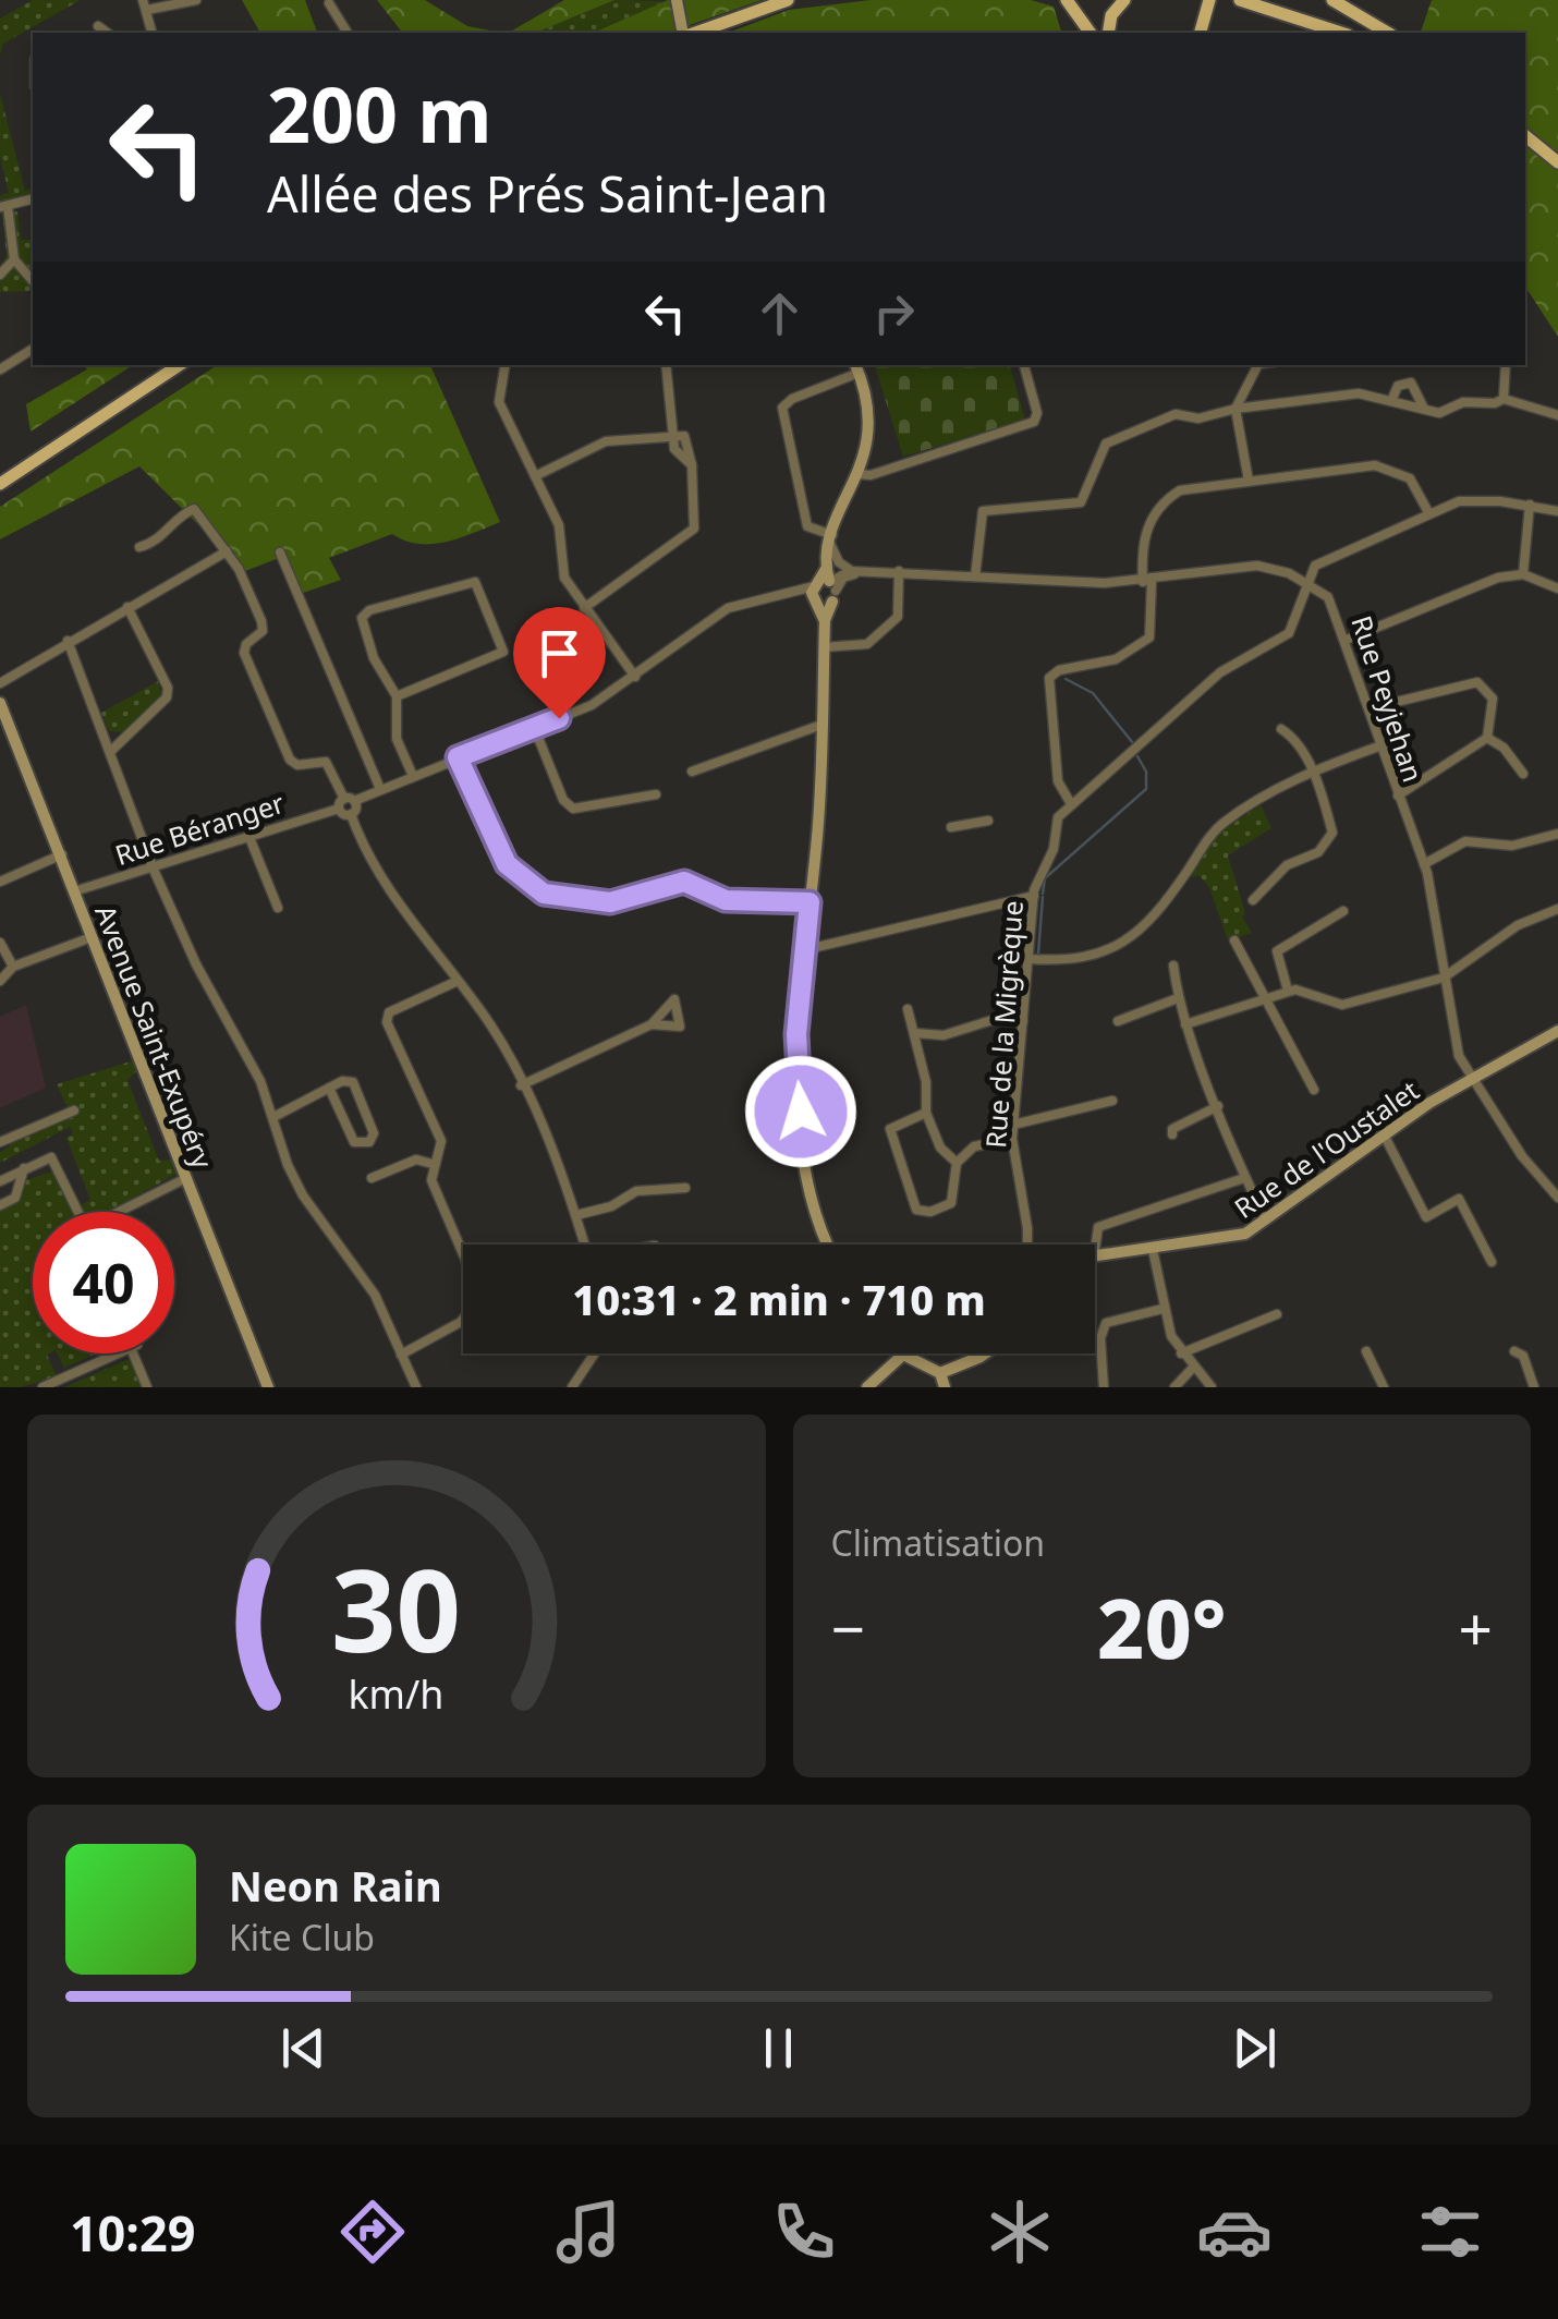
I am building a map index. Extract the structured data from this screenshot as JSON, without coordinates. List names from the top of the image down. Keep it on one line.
{"streets":{"street":["Rue Peyjehan","Rue Béranger","Rue de la Migrèque","Avenue Saint-Exupéry","Rue de l'Oustalet"]},"crossings":[["Rue Peyjehan","Rue de l'Oustalet"],["Rue Béranger","Avenue Saint-Exupéry"]],"page":{"turn":["200 m","Allée des Prés Saint-Jean"],"limit":"40","trip":"10:31 · 2 min · 710 m","tile":"Climatisation","heat":["−","20°","+"],"song":["Neon Rain","Kite Club"],"tabs":"10:29","gauge":["30","km/h"]}}
